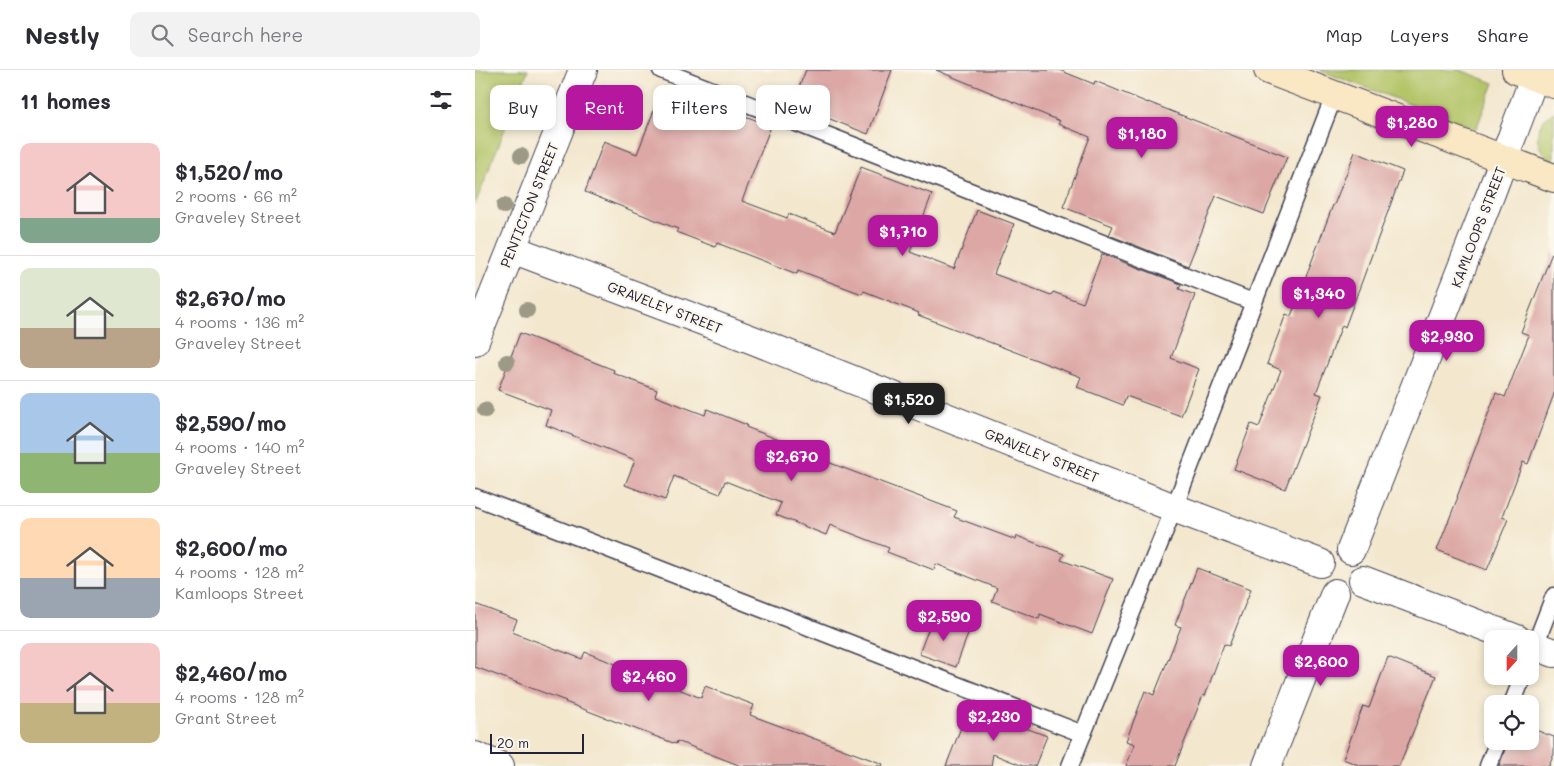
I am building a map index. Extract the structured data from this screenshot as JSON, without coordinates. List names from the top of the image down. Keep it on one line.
{"streets":{"street":["PENTICTON STREET","KAMLOOPS STREET","GRAVELEY STREET"]},"crossings":[["PENTICTON STREET","GRAVELEY STREET"],["KAMLOOPS STREET","GRAVELEY STREET"]],"scale_bar":"20 m","north":"bottom","page":{"header":"Nestly","search":"Search here","nav":["Map","Layers","Share"],"heading":"11 homes","chip":["Buy","Rent","Filters","New"],"price":["$1,280","$1,180","$1,710","$1,340","$2,930","$1,520","$2,670","$2,590","$2,600","$2,460","$2,230"],"list":[{"name":"$1,520/mo","note":"2 rooms · 66 m² · Graveley Street"},{"name":"$2,670/mo","note":"4 rooms · 136 m² · Graveley Street"},{"name":"$2,590/mo","note":"4 rooms · 140 m² · Graveley Street"},{"name":"$2,600/mo","note":"4 rooms · 128 m² · Kamloops Street"},{"name":"$2,460/mo","note":"4 rooms · 128 m² · Grant Street"}],"scale":"20 m"}}
